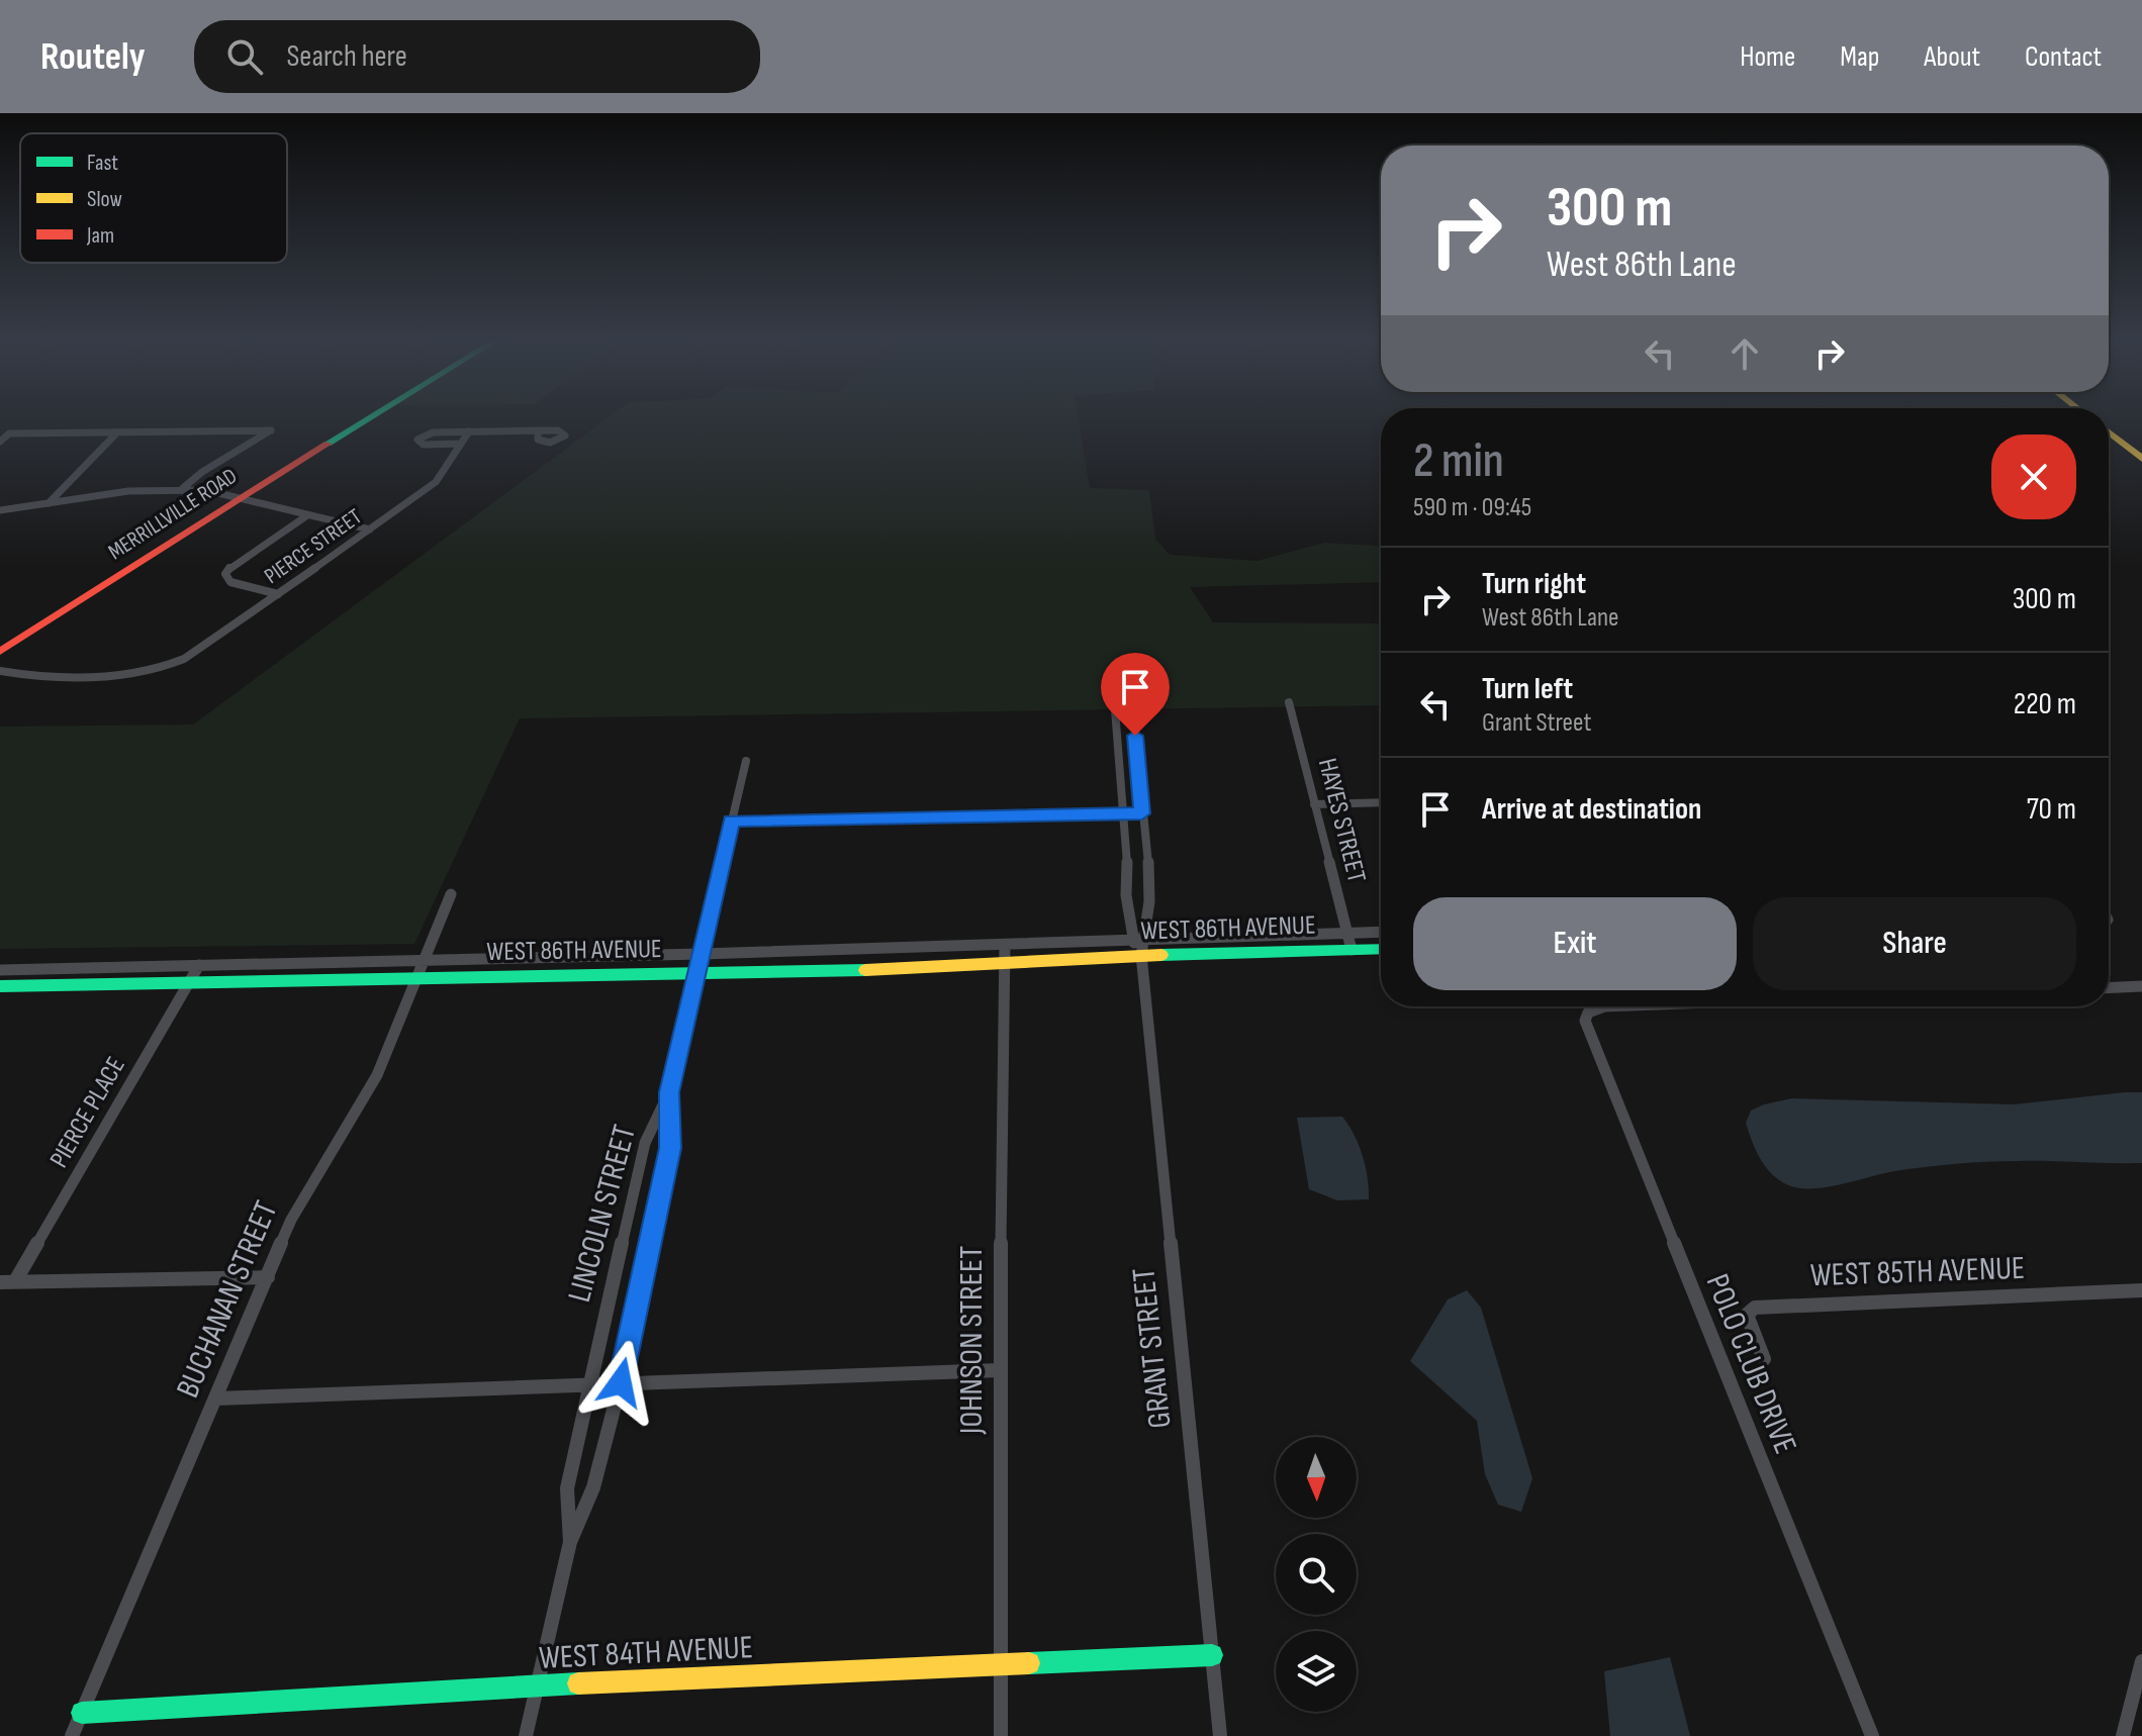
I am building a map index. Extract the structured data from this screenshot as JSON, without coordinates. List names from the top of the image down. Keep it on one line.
{"streets":{"street":["MERRILLVILLE ROAD","PIERCE STREET","HAYES STREET","WEST 86TH AVENUE","PIERCE PLACE","LINCOLN STREET","WEST 85TH AVENUE","BUCHANAN STREET","JOHNSON STREET","GRANT STREET","POLO CLUB DRIVE","WEST 84TH AVENUE"]},"crossings":[["HAYES STREET","WEST 86TH AVENUE"],["WEST 86TH AVENUE","PIERCE PLACE"],["WEST 86TH AVENUE","LINCOLN STREET"],["WEST 86TH AVENUE","BUCHANAN STREET"],["WEST 86TH AVENUE","JOHNSON STREET"],["WEST 86TH AVENUE","GRANT STREET"],["LINCOLN STREET","WEST 84TH AVENUE"],["BUCHANAN STREET","WEST 84TH AVENUE"],["JOHNSON STREET","WEST 84TH AVENUE"],["GRANT STREET","WEST 84TH AVENUE"]],"legend":["Fast","Slow","Jam"],"north":"bottom","page":{"header":"Routely","search":"Search here","nav":["Home","Map","About","Contact"],"turn":["300 m","West 86th Lane"],"heading":["2 min","590 m · 09:45"],"list":[{"name":"Turn right","note":"West 86th Lane","value":"300 m"},{"name":"Turn left","note":"Grant Street","value":"220 m"},{"name":"Arrive at destination","value":"70 m"}],"buttons":["Exit","Share"]}}
